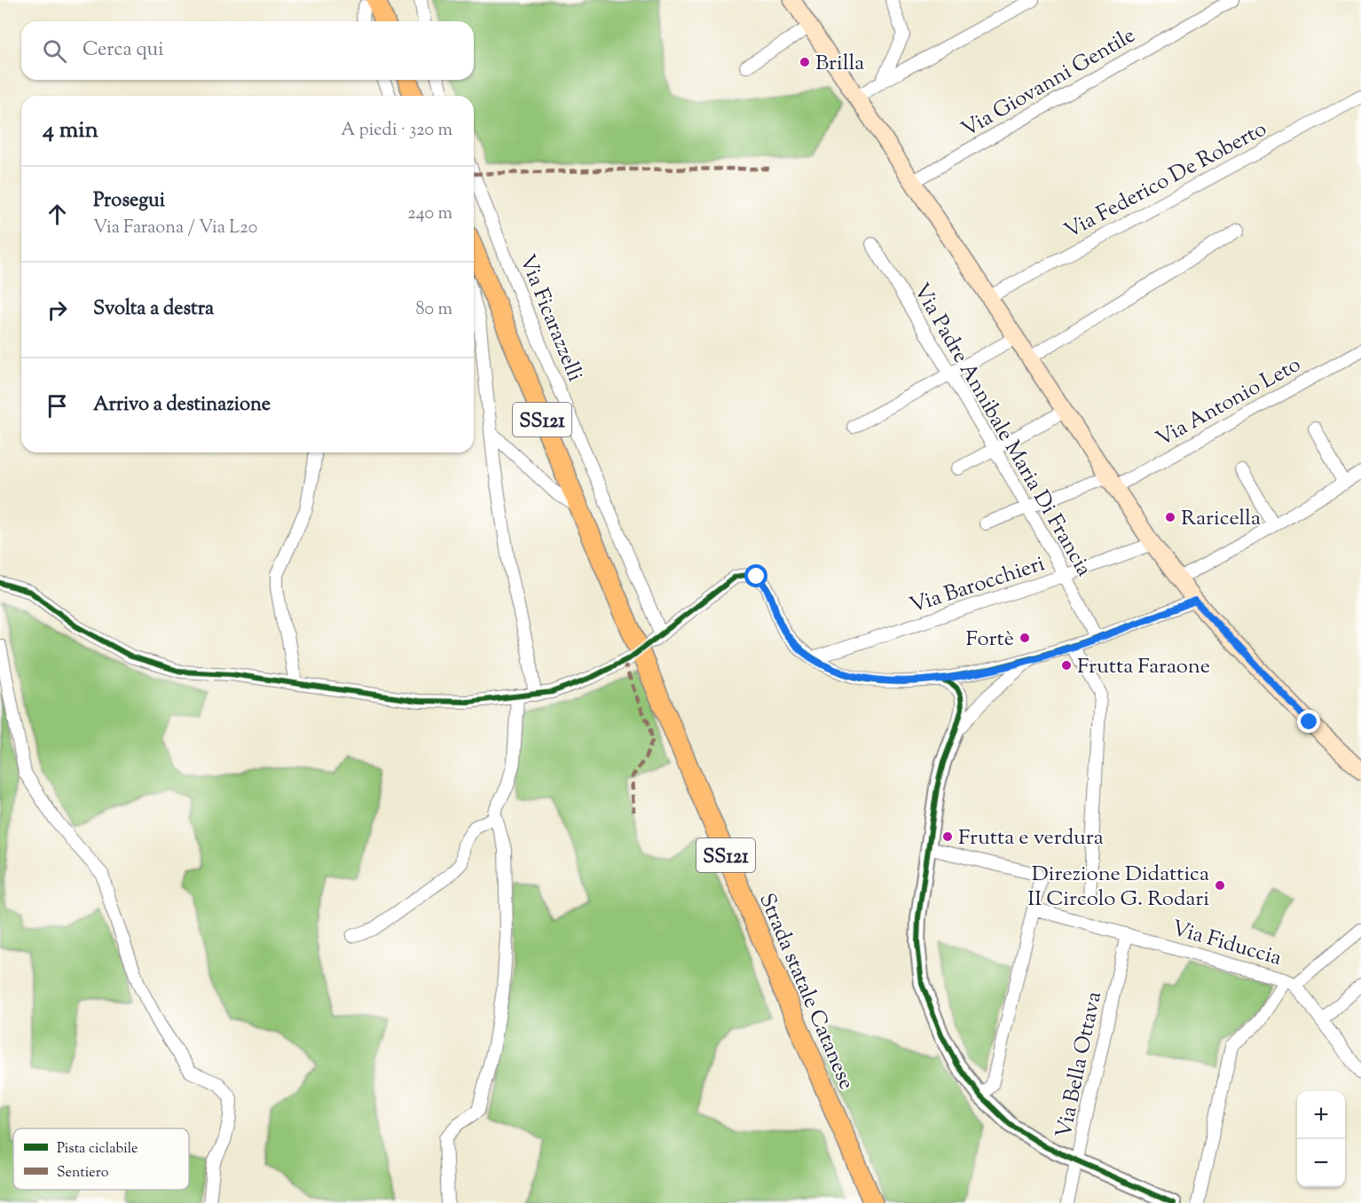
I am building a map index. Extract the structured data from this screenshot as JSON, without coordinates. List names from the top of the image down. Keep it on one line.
{"streets":{"main road":["SS121","Strada statale Catanese"],"street":["Via Giovanni Gentile","Via Federico De Roberto","Via Ficarazzelli","Via Antonio Leto","Via Padre Annibale Maria Di Francia","Via Barocchieri","Via Fiduccia","Via Bella Ottava"]},"crossings":[["Via Ficarazzelli","Via Barocchieri"],["Via Antonio Leto","Via Padre Annibale Maria Di Francia"],["Via Padre Annibale Maria Di Francia","Via Barocchieri"],["Via Fiduccia","Via Bella Ottava"]],"places":["Brilla","Raricella","Fortè","Frutta Faraone","Frutta e verdura","Direzione Didattica II Circolo G. Rodari"],"legend":["Pista ciclabile","Sentiero"],"page":{"search":"Cerca qui","heading":["4 min","A piedi · 320 m"],"list":[["Prosegui","Via Faraona / Via L20","240 m"],["Svolta a destra","80 m"],"Arrivo a destinazione"],"map_buttons":["+","−"]}}
